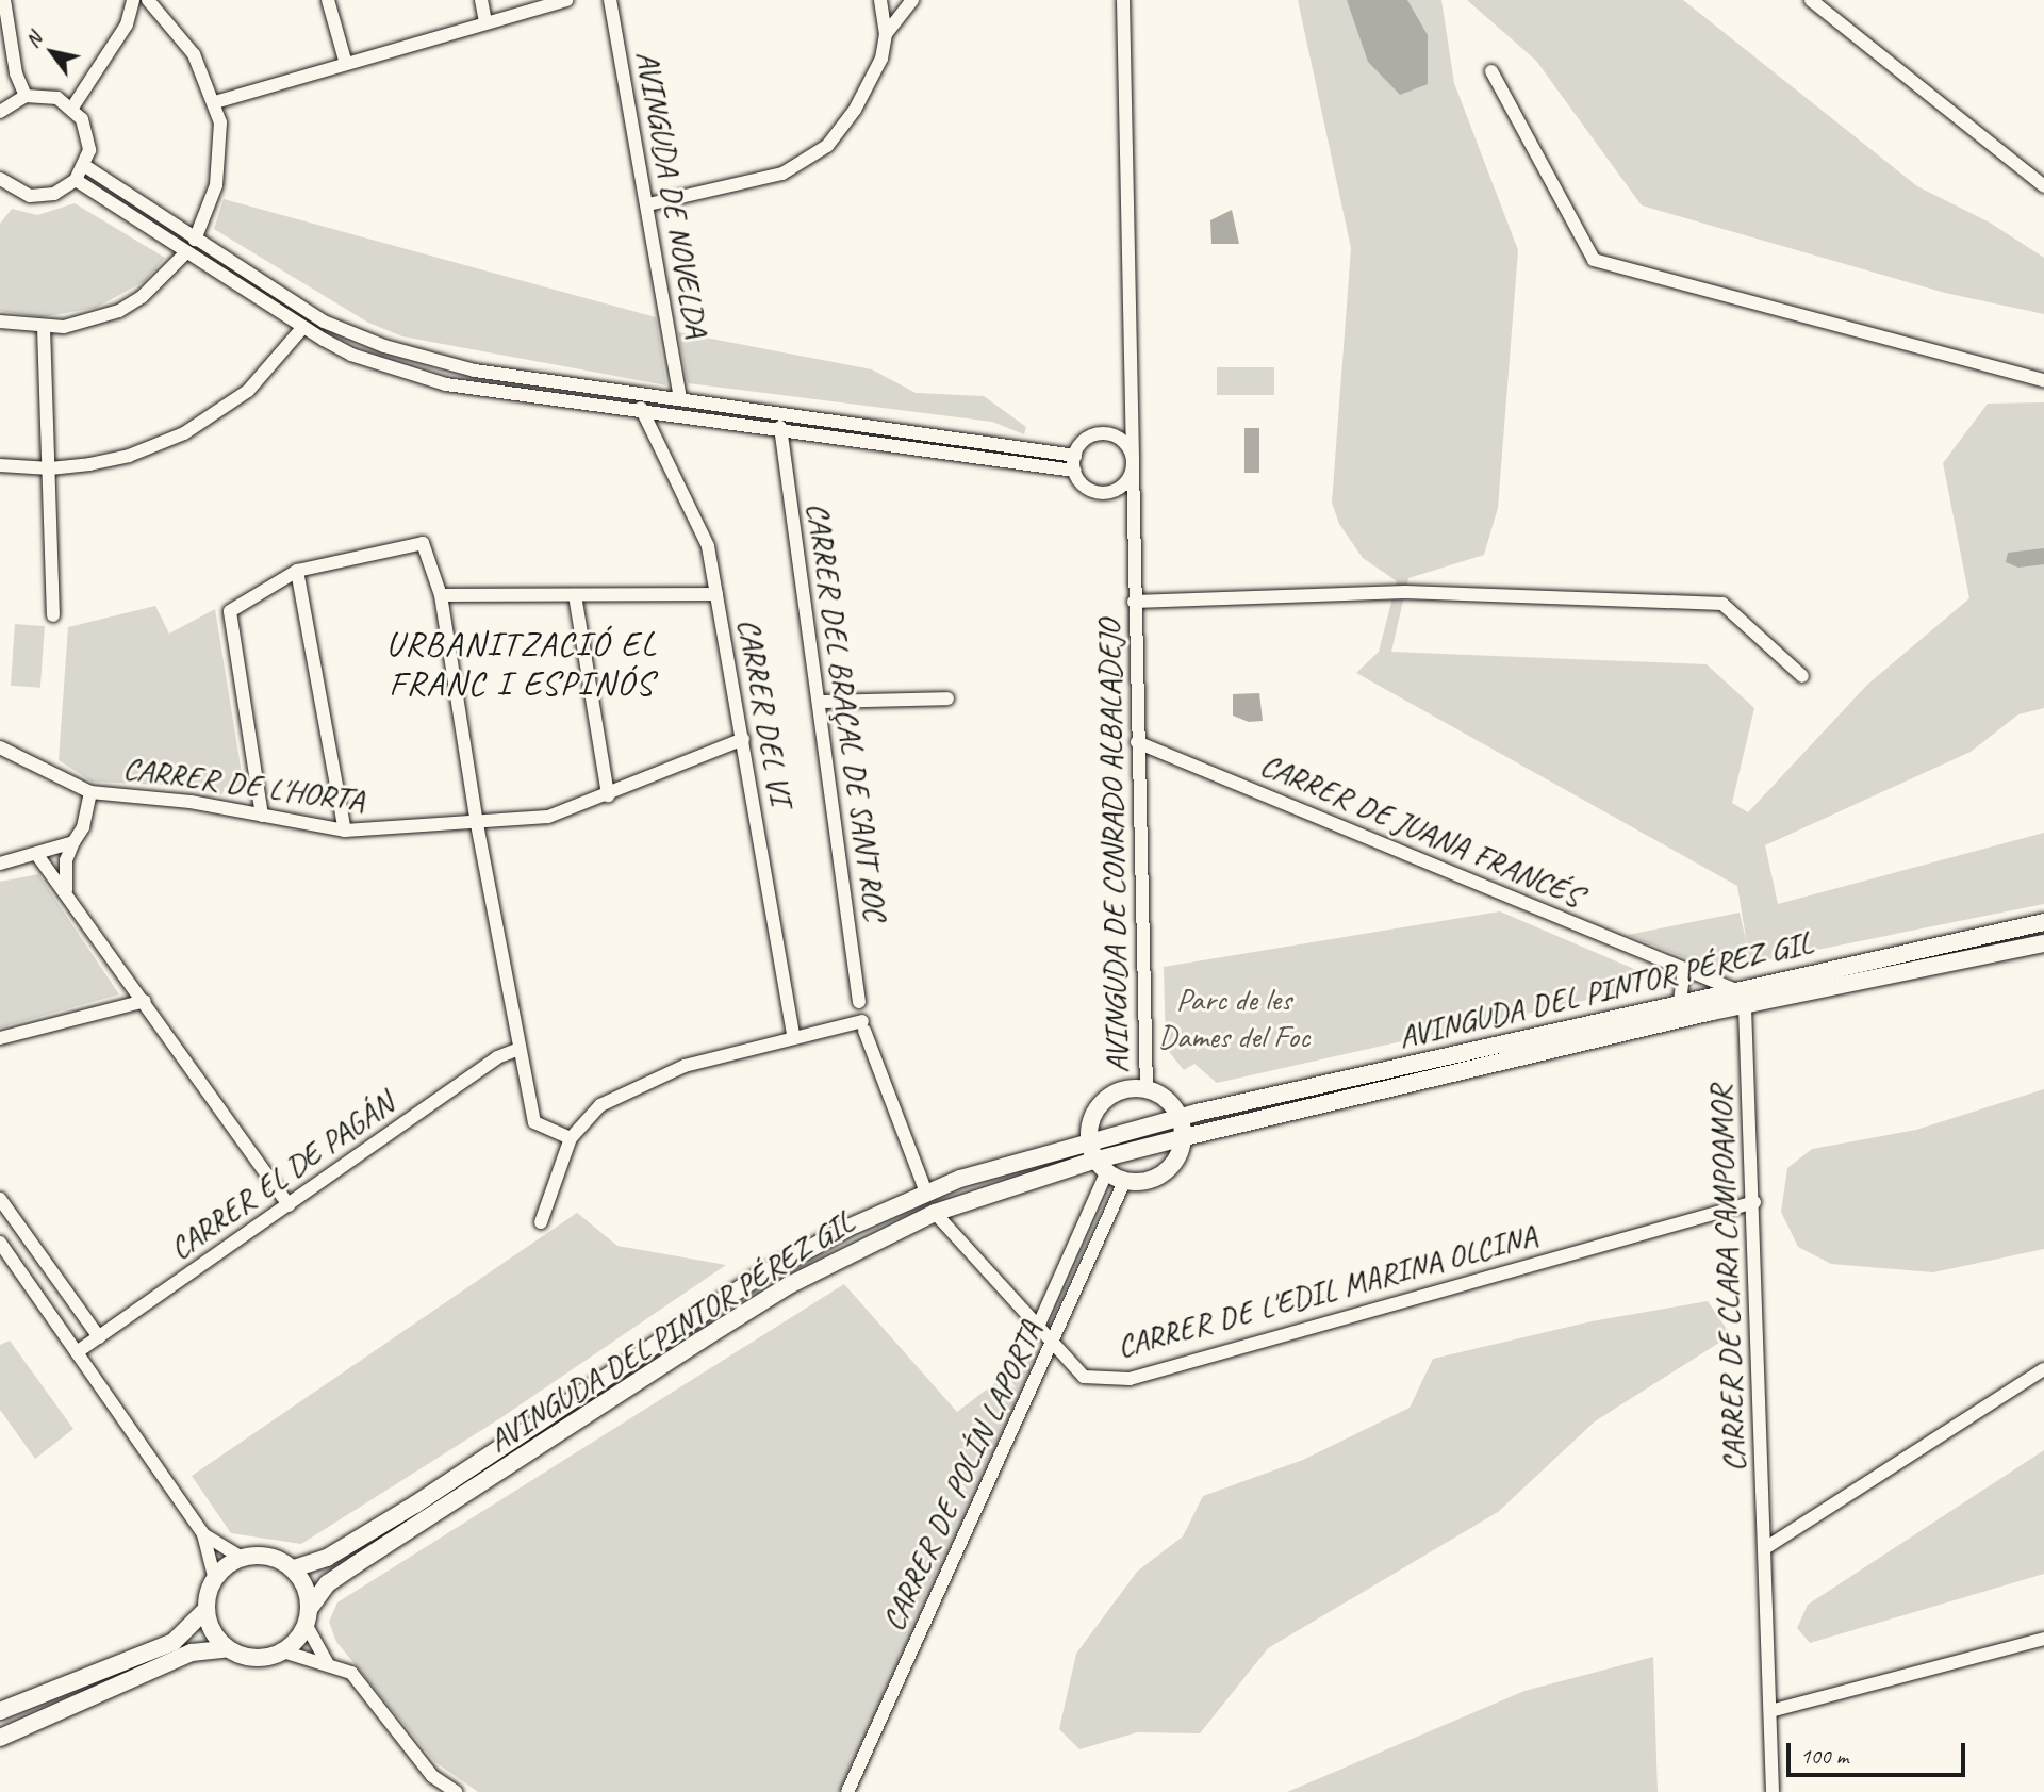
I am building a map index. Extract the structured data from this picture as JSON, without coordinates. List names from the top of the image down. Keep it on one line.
{"streets":{"main road":["AVINGUDA DEL PINTOR PÉREZ GIL"],"street":["AVINGUDA DE NOVELDA","CARRER DEL VI","CARRER DEL BRAÇAL DE SANT ROC","CARRER DE L'HORTA","CARRER DE JUANA FRANCÉS","AVINGUDA DE CONRADO ALBALADEJO","CARRER EL DE PAGÁN","CARRER DE CLARA CAMPOAMOR","CARRER DE L'EDIL MARINA OLCINA","CARRER DE POLÍN LAPORTA"]},"crossings":[["CARRER DEL VI","CARRER DE L'HORTA"],["CARRER DE JUANA FRANCÉS","AVINGUDA DE CONRADO ALBALADEJO"],["CARRER DE JUANA FRANCÉS","AVINGUDA DEL PINTOR PÉREZ GIL"],["AVINGUDA DEL PINTOR PÉREZ GIL","CARRER DE CLARA CAMPOAMOR"],["AVINGUDA DEL PINTOR PÉREZ GIL","CARRER DE L'EDIL MARINA OLCINA"],["CARRER DE CLARA CAMPOAMOR","CARRER DE L'EDIL MARINA OLCINA"],["CARRER DE L'EDIL MARINA OLCINA","CARRER DE POLÍN LAPORTA"]],"districts":["URBANITZACIÓ EL FRANC I ESPINÓS"],"parks":["Parc de les Dames del Foc"],"scale_bar":"100 m","north":"top left"}
